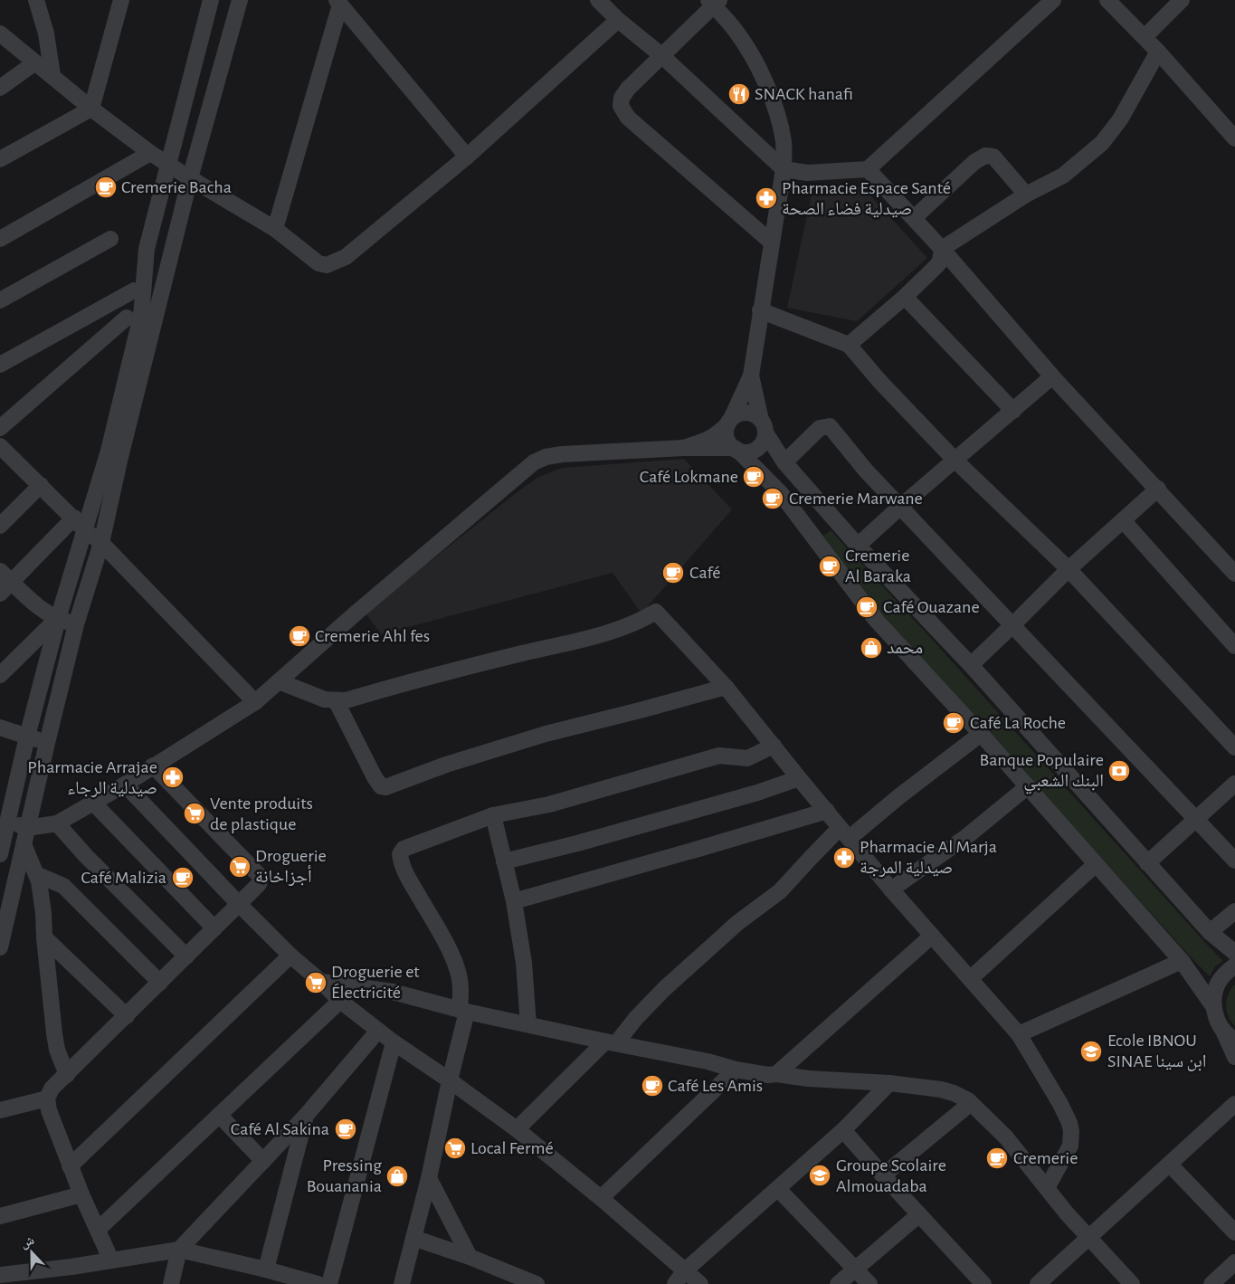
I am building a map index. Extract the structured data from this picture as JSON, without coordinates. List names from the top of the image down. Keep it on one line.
{"places":{"restaurant":["SNACK hanafi"],"cafe":["Cremerie Bacha","Café Lokmane","Cremerie Marwane","Cremerie Al Baraka","Café","Café Ouazane","Cremerie Ahl fes","Café La Roche","Café Malizia","Café Les Amis","Café Al Sakina","Cremerie"],"pharmacy":["Pharmacie Espace Santé صيدلية فضاء الصحة","Pharmacie Arrajae صيدلية الرجاء","Pharmacie Al Marja صيدلية المرجة"],"shop":["محمد","Pressing Bouanania"],"bank":["Banque Populaire البنك الشعبي"],"supermarket":["Vente produits de plastique","Droguerie أجزاخانة","Droguerie et Électricité","Local Fermé"],"school or university":["Ecole IBNOU SINAE ابن سينا","Groupe Scolaire Almouadaba"]},"north":"top"}
